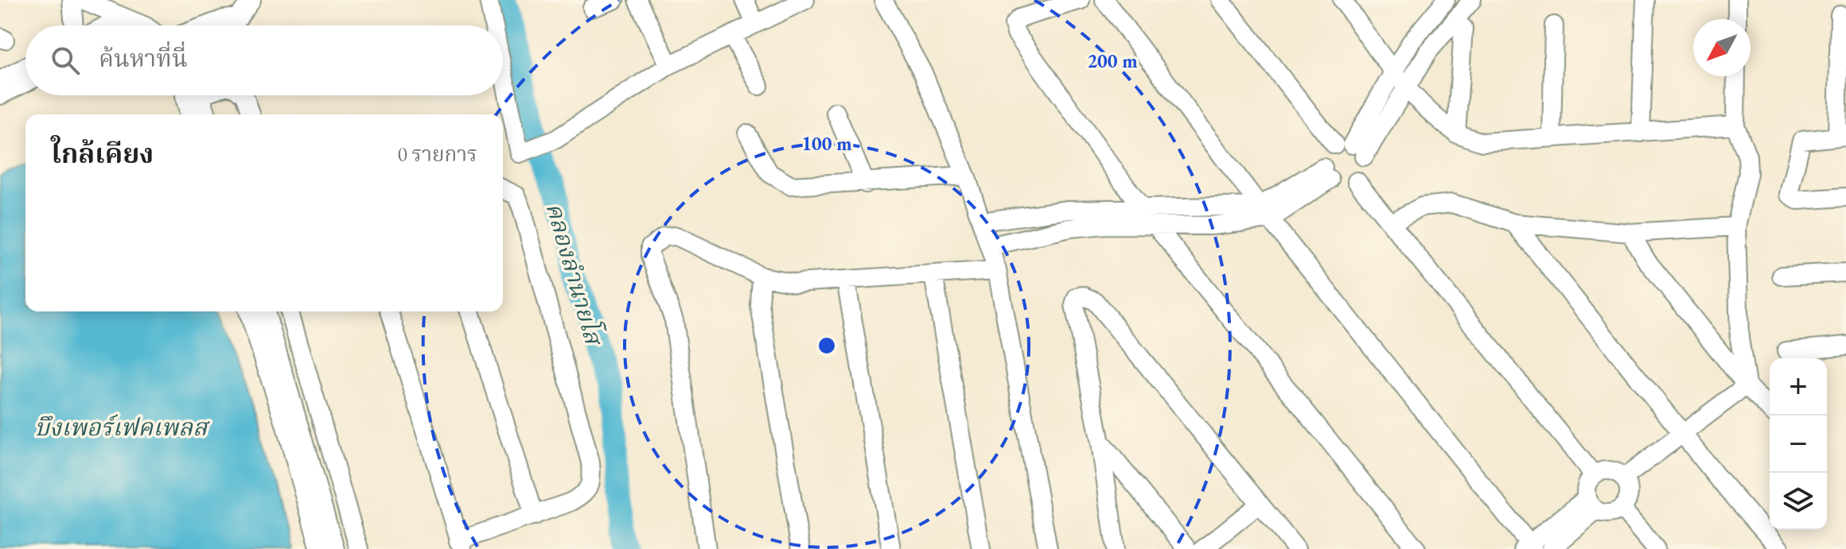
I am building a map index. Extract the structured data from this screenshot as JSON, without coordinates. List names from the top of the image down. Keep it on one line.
{"water":["คลองลำนายโส","บึงเพอร์เฟคเพลส"],"north":"bottom left","page":{"search":"ค้นหาที่นี่","heading":["ใกล้เคียง","0 รายการ"],"map_buttons":["+","−"]},"rings":["200 m","100 m"]}
